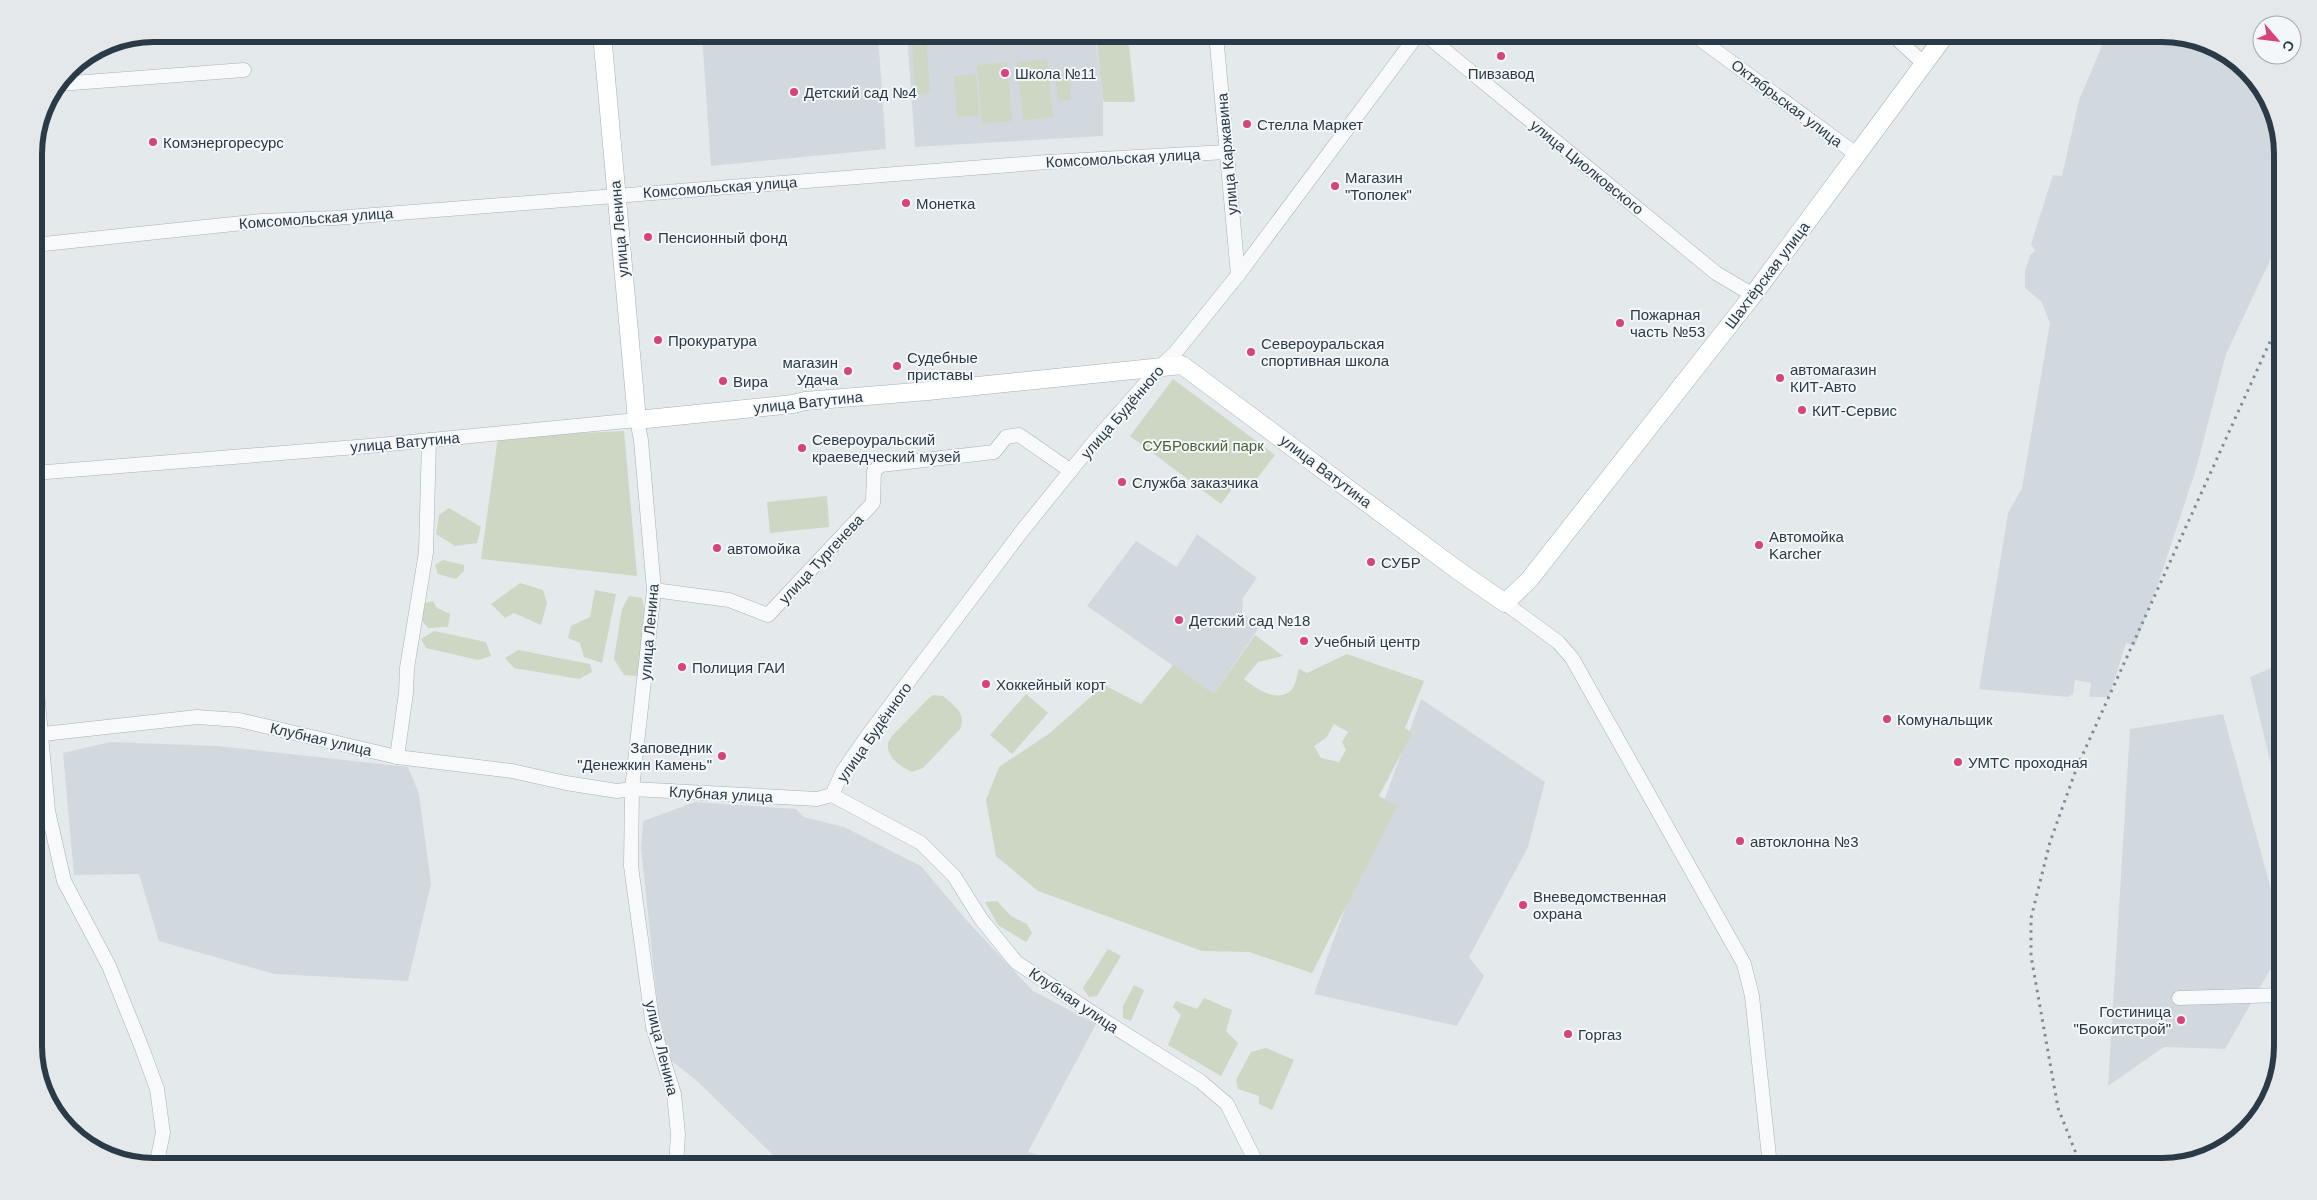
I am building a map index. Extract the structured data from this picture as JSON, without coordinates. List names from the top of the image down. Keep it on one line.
{"streets":{"main road":["улица Ленина","Шахтёрская улица","улица Ватутина"],"street":["Октябрьская улица","улица Каржавина","Комсомольская улица","улица Циолковского","улица Будённого","улица Тургенева","Клубная улица"]},"crossings":[["Октябрьская улица","Шахтёрская улица"],["улица Каржавина","Комсомольская улица"],["улица Каржавина","улица Будённого"],["Комсомольская улица","улица Ленина"],["улица Циолковского","Шахтёрская улица"],["улица Ленина","улица Ватутина"],["улица Ленина","улица Тургенева"],["улица Ленина","Клубная улица"],["Шахтёрская улица","улица Ватутина"],["улица Ватутина","улица Будённого"],["улица Будённого","улица Тургенева"],["улица Будённого","Клубная улица"]],"parks":["СУБРовский парк"],"places":["Пивзавод","Школа №11","Детский сад №4","Стелла Маркет","Комэнергоресурс","Магазин \"Тополек\"","Монетка","Пенсионный фонд","Пожарная часть №53","Прокуратура","Североуральская спортивная школа","Судебные приставы","магазин Удача","автомагазин КИТ-Авто","Вира","КИТ-Сервис","Североуральский краеведческий музей","Служба заказчика","Автомойка Karcher","автомойка","СУБР","Детский сад №18","Учебный центр","Полиция ГАИ","Хоккейный корт","Комунальщик","Заповедник \"Денежкин Камень\"","УМТС проходная","автоклонна №3","Вневедомственная охрана","Гостиница \"Бокситстрой\"","Горгаз"],"north":"bottom right"}
